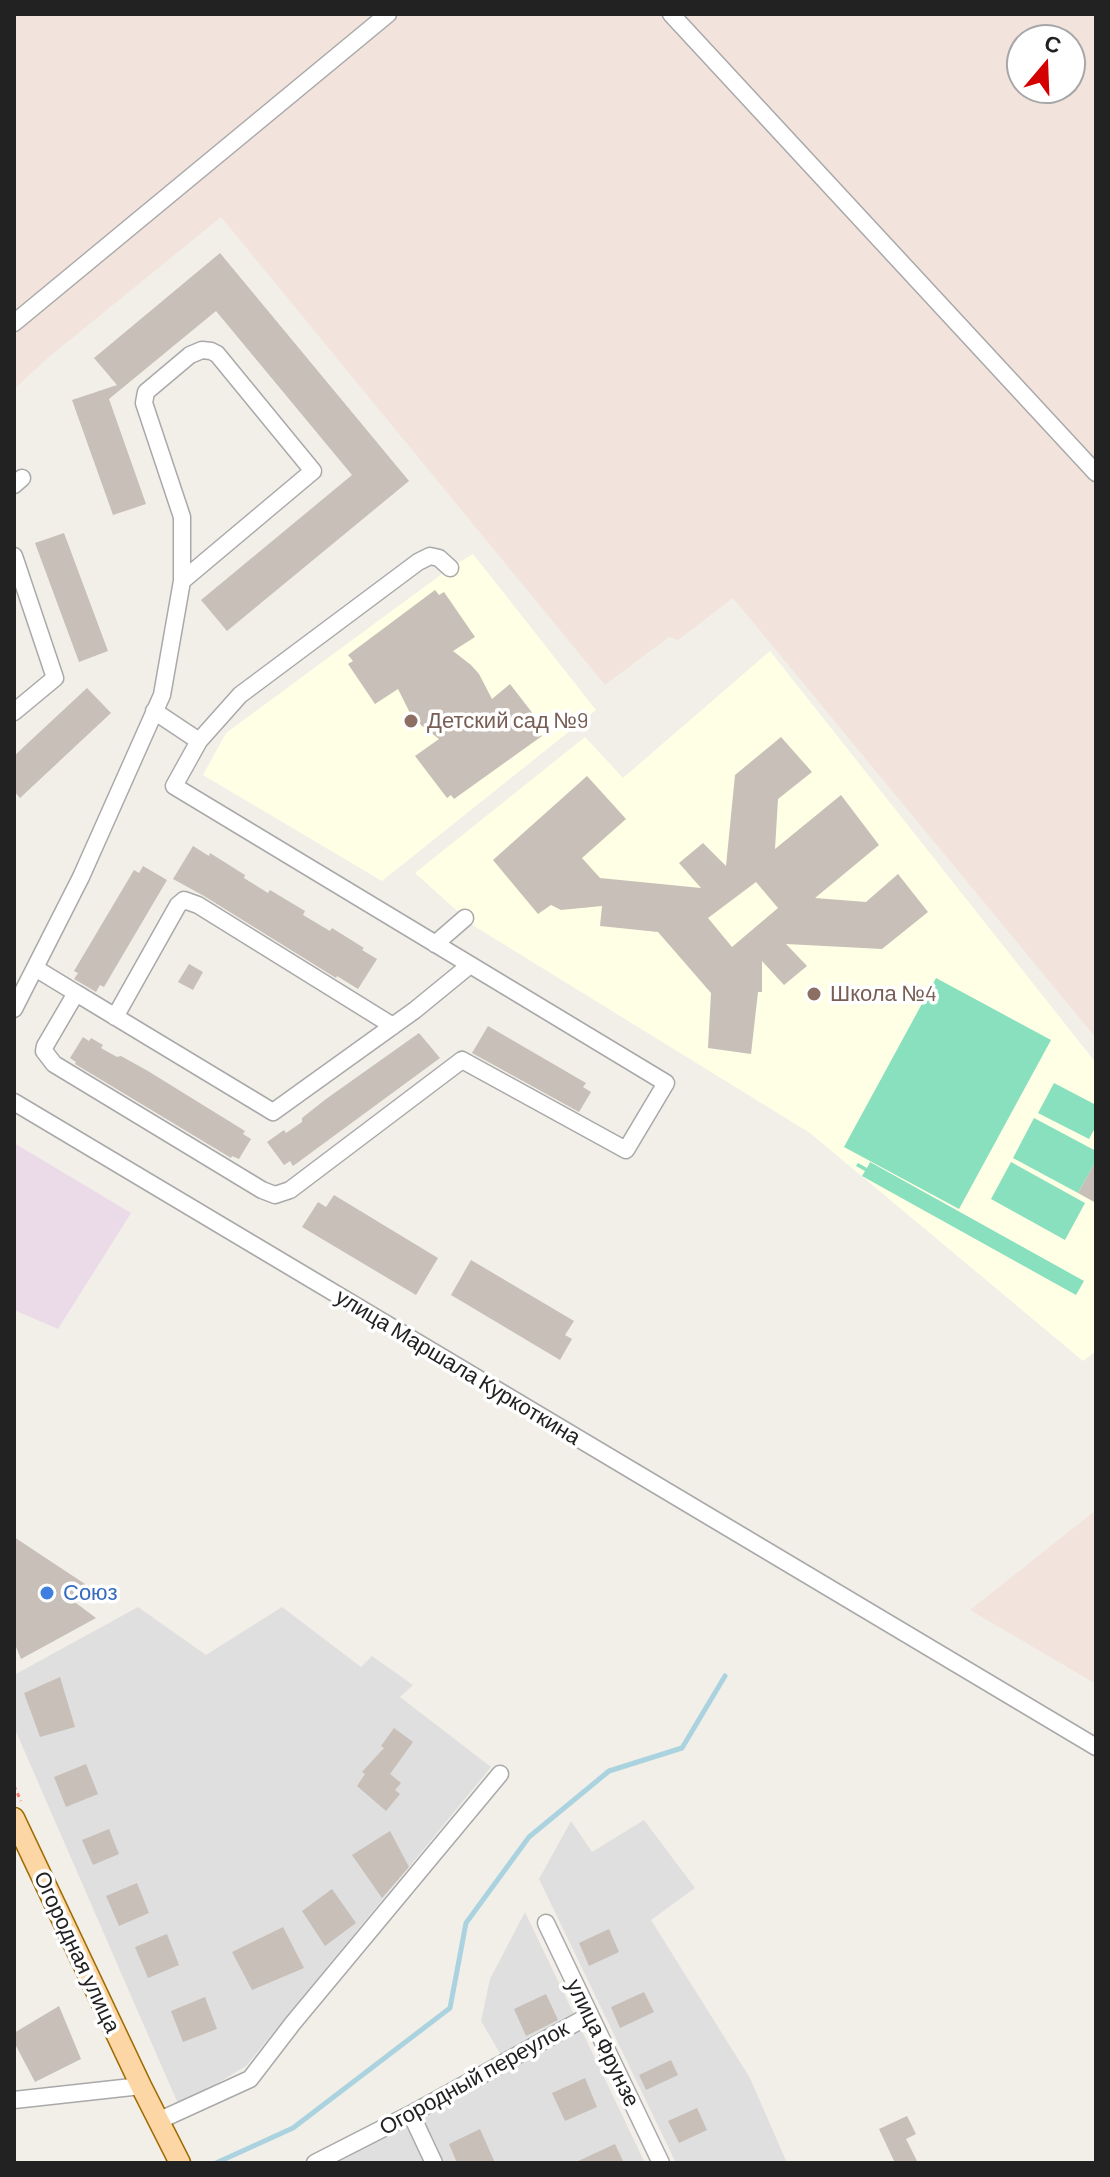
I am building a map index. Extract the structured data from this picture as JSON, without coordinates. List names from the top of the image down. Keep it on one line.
{"streets":{"main road":["Огородная улица"],"street":["улица Маршала Куркоткина","улица Фрунзе","Огородный переулок"]},"crossings":[["улица Фрунзе","Огородный переулок"]],"places":["Детский сад №9","Школа №4","Союз"],"north":"top"}
